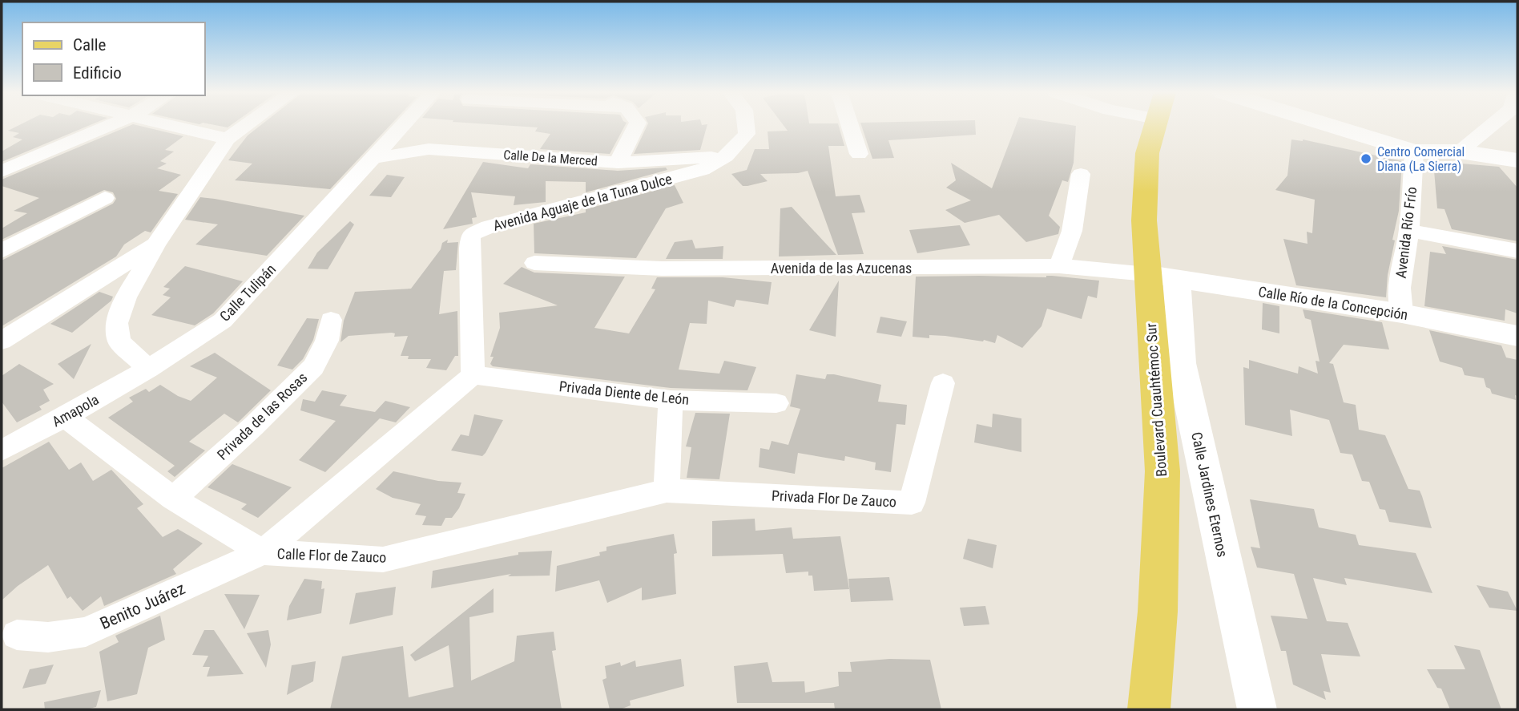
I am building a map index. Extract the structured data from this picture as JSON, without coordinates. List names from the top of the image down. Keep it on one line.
{"streets":{"main road":["Boulevard Cuauhtémoc Sur"],"street":["Calle De la Merced","Avenida Aguaje de la Tuna Dulce","Avenida Río Frío","Avenida de las Azucenas","Calle Tulipán","Calle Río de la Concepción","Privada Diente de León","Amapola","Privada de las Rosas","Calle Jardines Eternos","Privada Flor De Zauco","Calle Flor de Zauco","Benito Juárez"]},"crossings":[["Calle De la Merced","Avenida Aguaje de la Tuna Dulce"],["Calle De la Merced","Calle Tulipán"],["Avenida Aguaje de la Tuna Dulce","Privada Diente de León"],["Avenida Río Frío","Calle Río de la Concepción"],["Avenida de las Azucenas","Calle Río de la Concepción"],["Avenida de las Azucenas","Boulevard Cuauhtémoc Sur"],["Avenida de las Azucenas","Calle Jardines Eternos"],["Calle Tulipán","Amapola"],["Calle Río de la Concepción","Boulevard Cuauhtémoc Sur"],["Calle Río de la Concepción","Calle Jardines Eternos"],["Boulevard Cuauhtémoc Sur","Calle Jardines Eternos"],["Amapola","Calle Flor de Zauco"],["Privada de las Rosas","Calle Flor de Zauco"],["Privada Flor De Zauco","Calle Flor de Zauco"],["Calle Flor de Zauco","Benito Juárez"]],"places":["Centro Comercial Diana (La Sierra)"],"legend":["Calle","Edificio"]}
